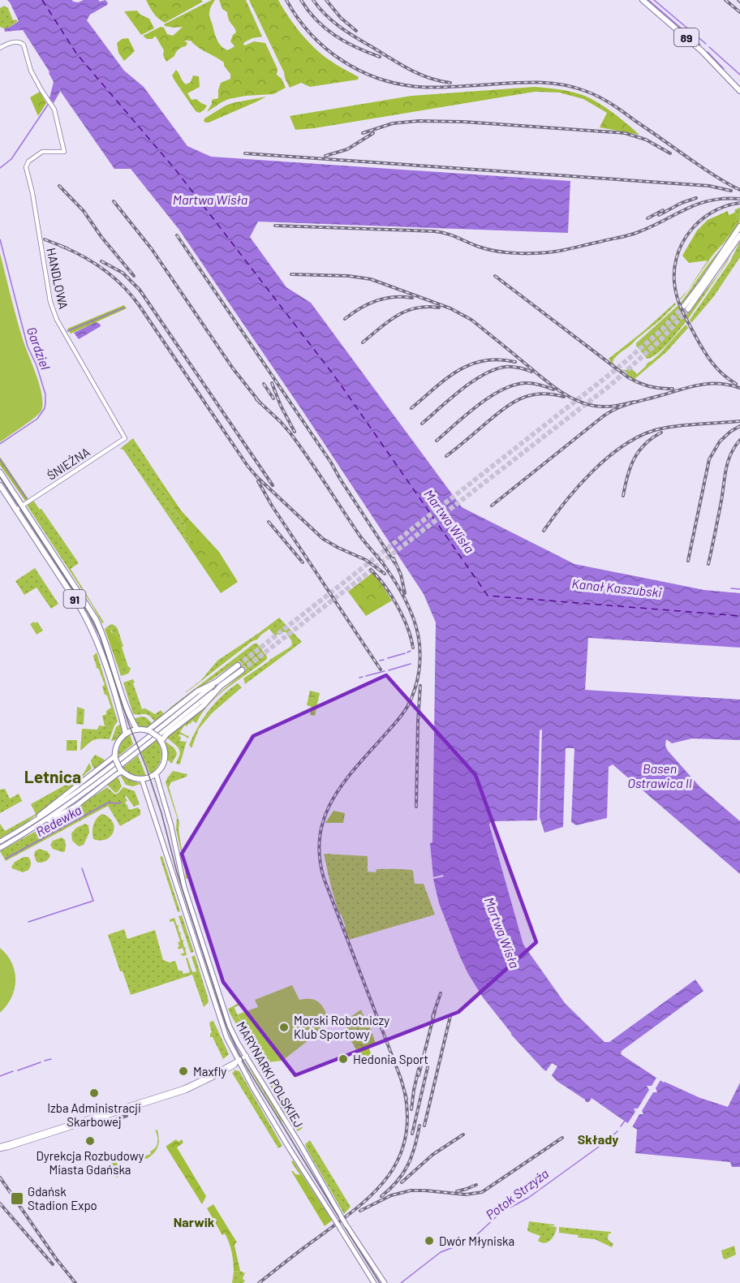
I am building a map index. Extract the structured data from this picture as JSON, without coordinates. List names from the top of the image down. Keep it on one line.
{"streets":{"main road":["89","91","MARYNARKI POLSKIEJ"],"street":["HANDLOWA","ŚNIEŻNA"]},"crossings":[["HANDLOWA","ŚNIEŻNA"],["ŚNIEŻNA","91"],["91","MARYNARKI POLSKIEJ"]],"districts":["Letnica","Składy","Narwik"],"water":["Martwa Wisła","Gardziel","Kanał Kaszubski","Basen Ostrawica II","Redewka","Potok Strzyża"],"places":{"other":["Morski Robotniczy Klub Sportowy","Hedonia Sport","Maxfly","Izba Administracji Skarbowej","Dyrekcja Rozbudowy Miasta Gdańska","Dwór Młyniska"],"transit":["Gdańsk Stadion Expo"]}}
